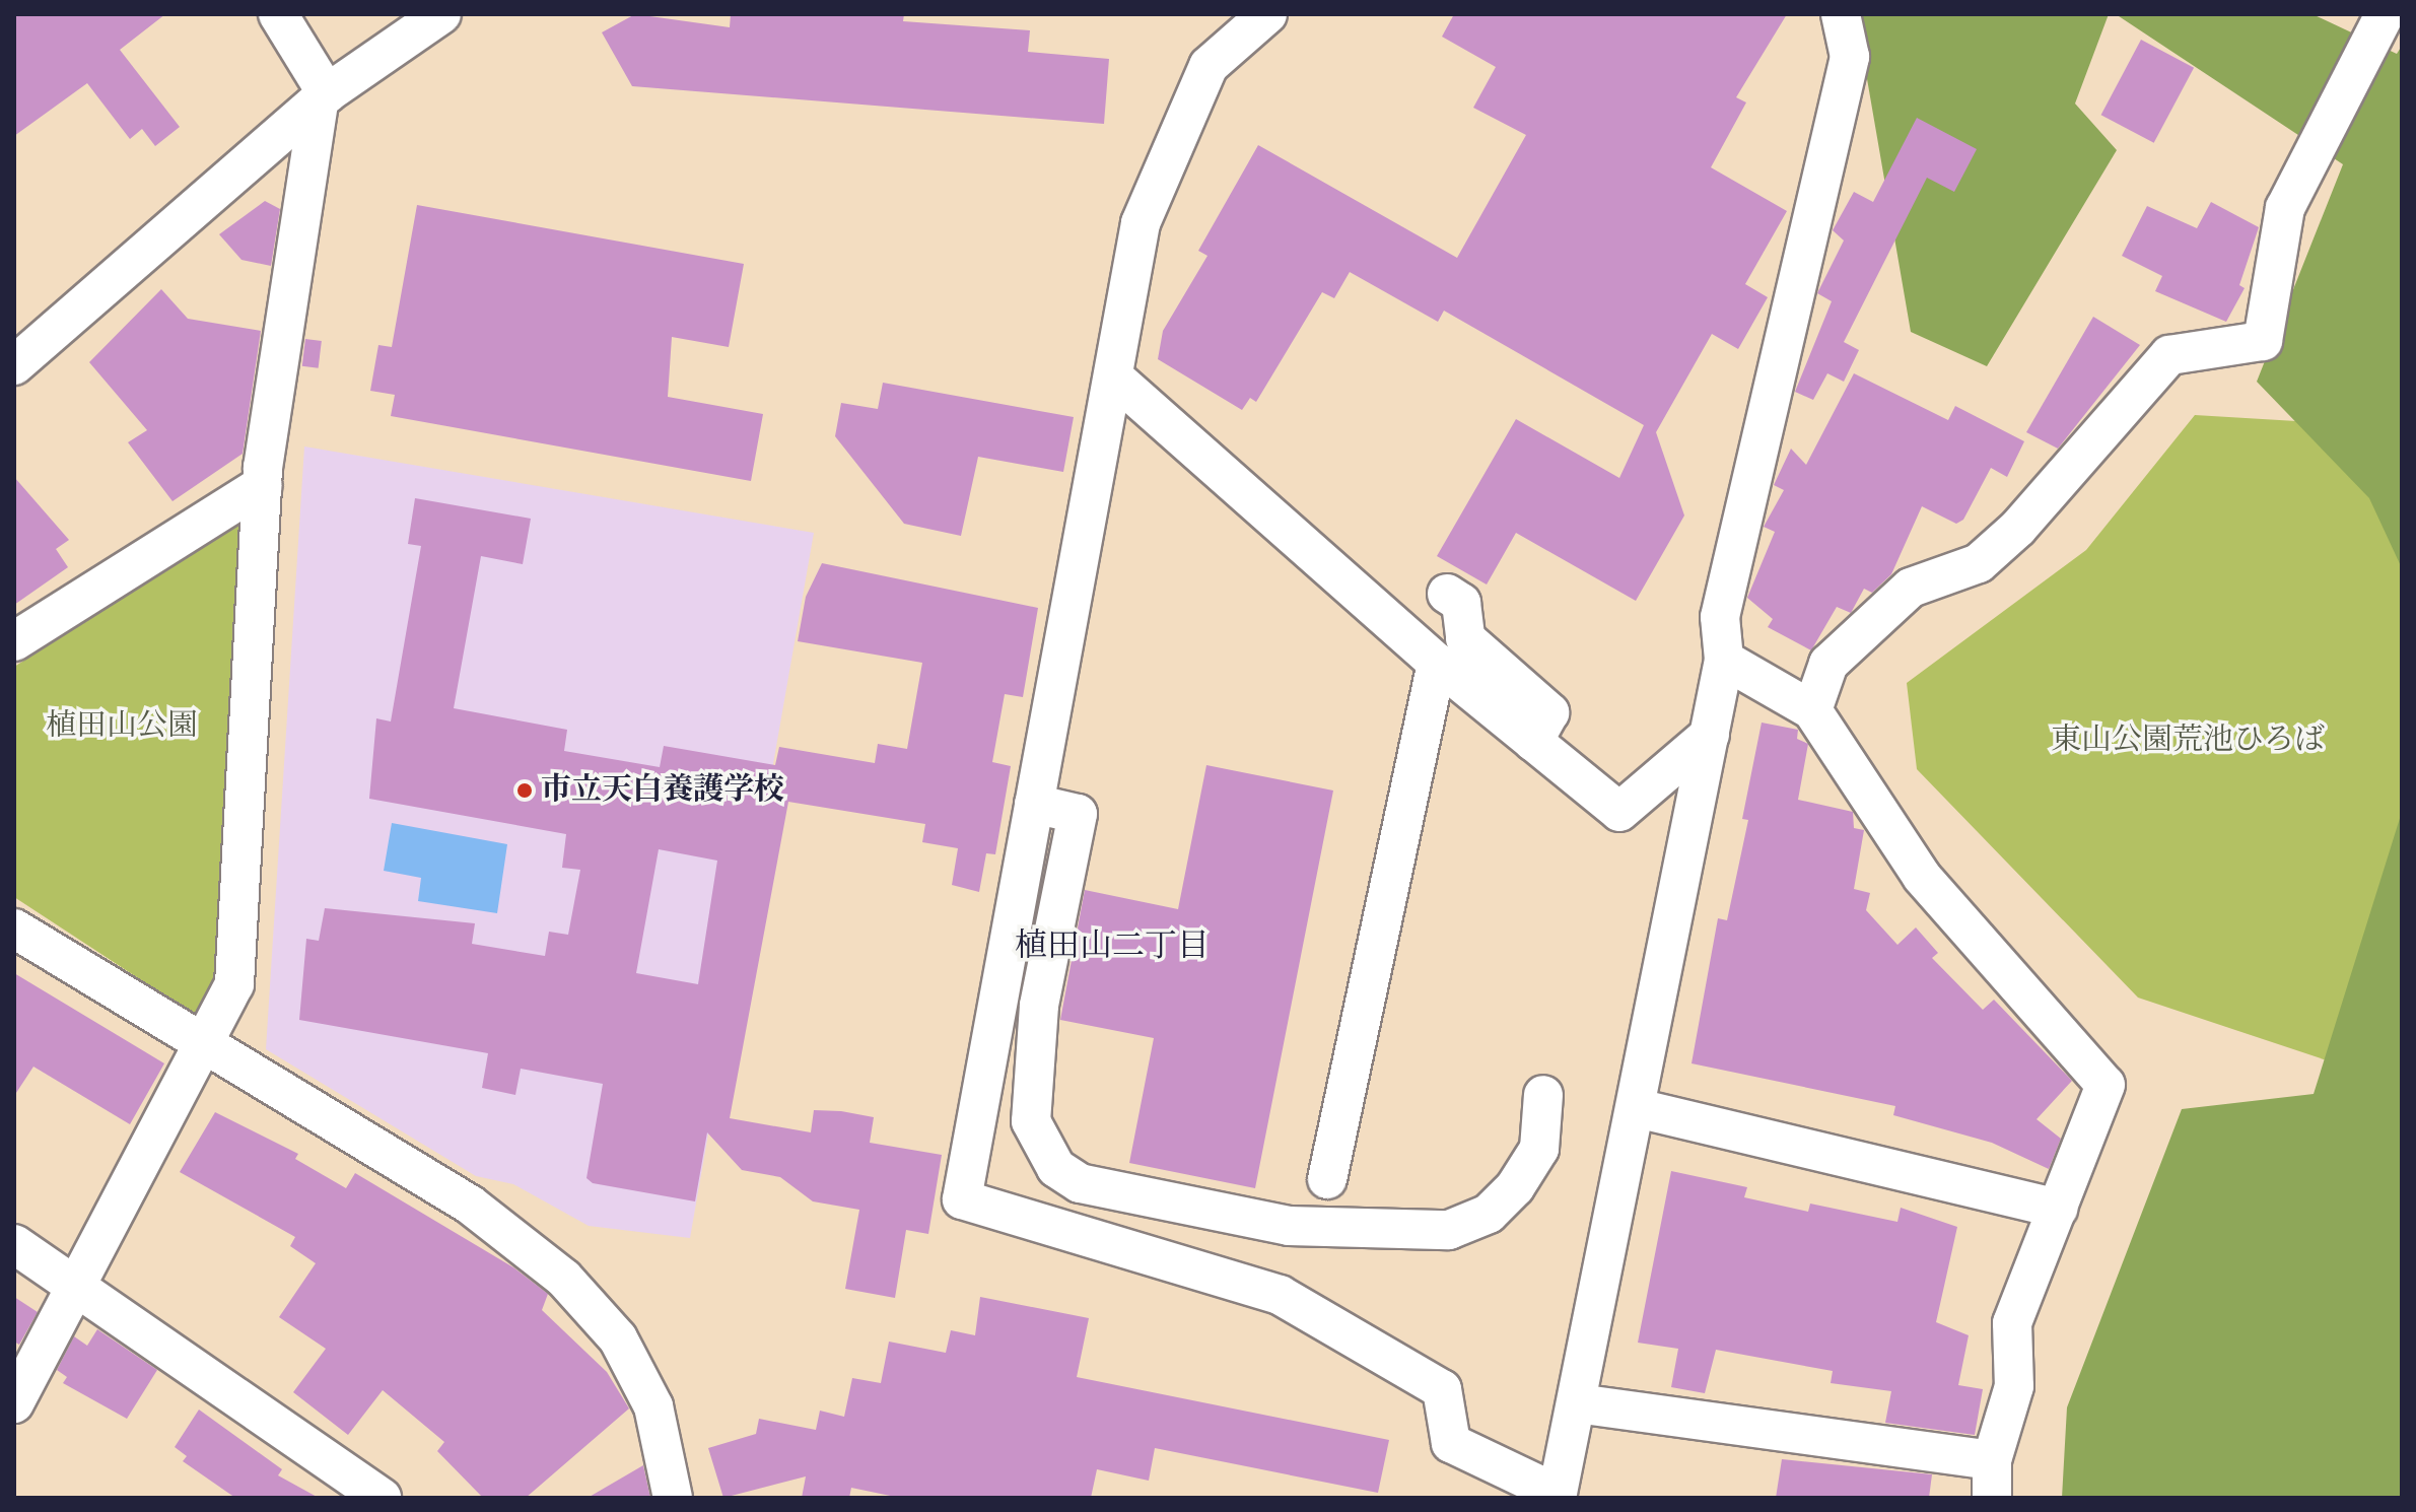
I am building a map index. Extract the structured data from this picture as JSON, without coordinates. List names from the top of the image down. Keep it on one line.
{"districts":["植田山二丁目"],"parks":["植田山公園","東山公園荒池ひろば"],"places":["市立天白養護学校"]}
